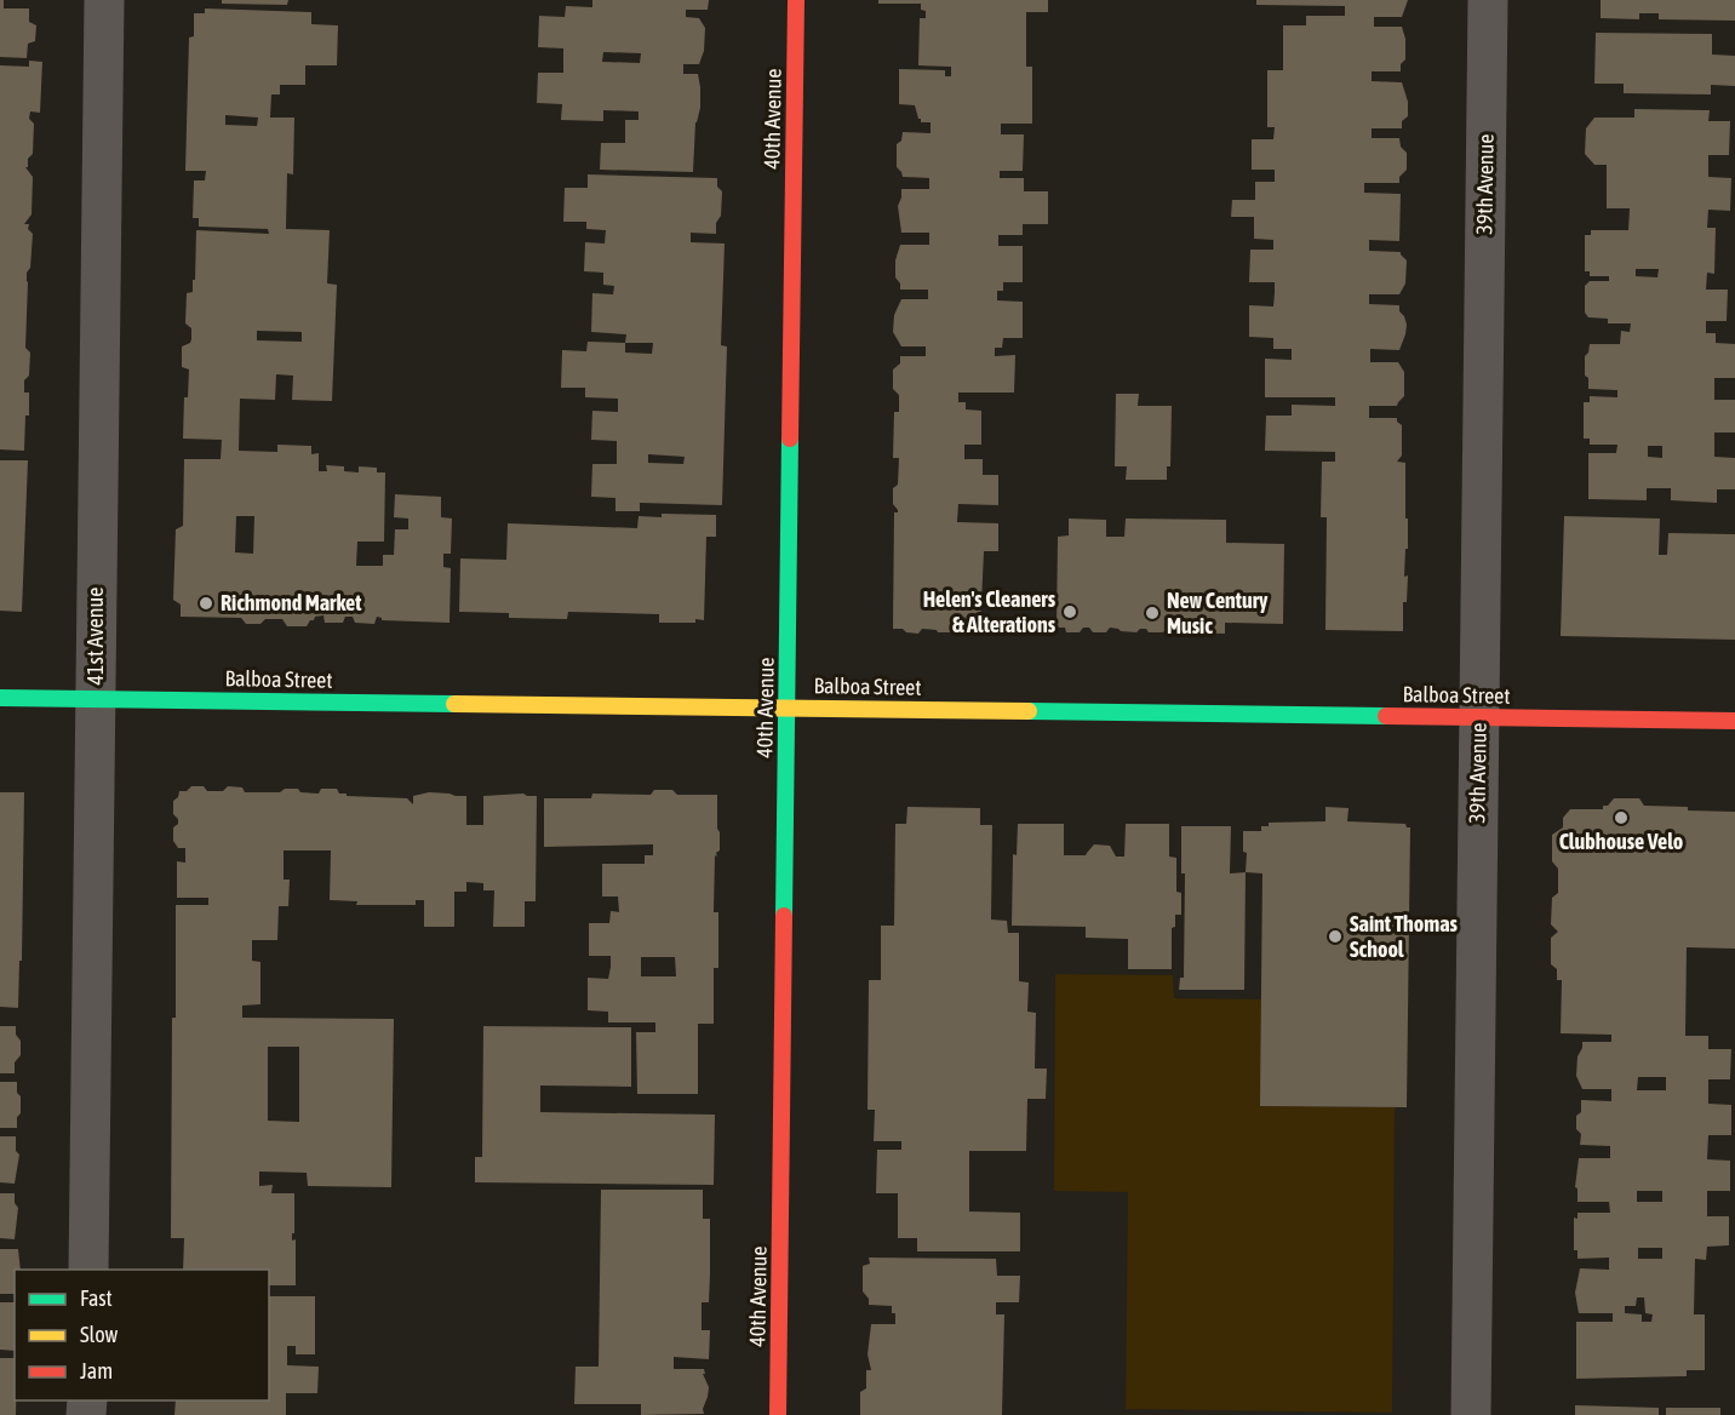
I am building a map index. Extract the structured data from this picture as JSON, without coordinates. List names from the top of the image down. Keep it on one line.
{"streets":{"street":["40th Avenue","39th Avenue","41st Avenue","Balboa Street"]},"crossings":[["40th Avenue","Balboa Street"],["39th Avenue","Balboa Street"],["41st Avenue","Balboa Street"]],"places":["Richmond Market","Helen's Cleaners & Alterations","New Century Music","Clubhouse Velo","Saint Thomas School"],"legend":["Fast","Slow","Jam"]}
